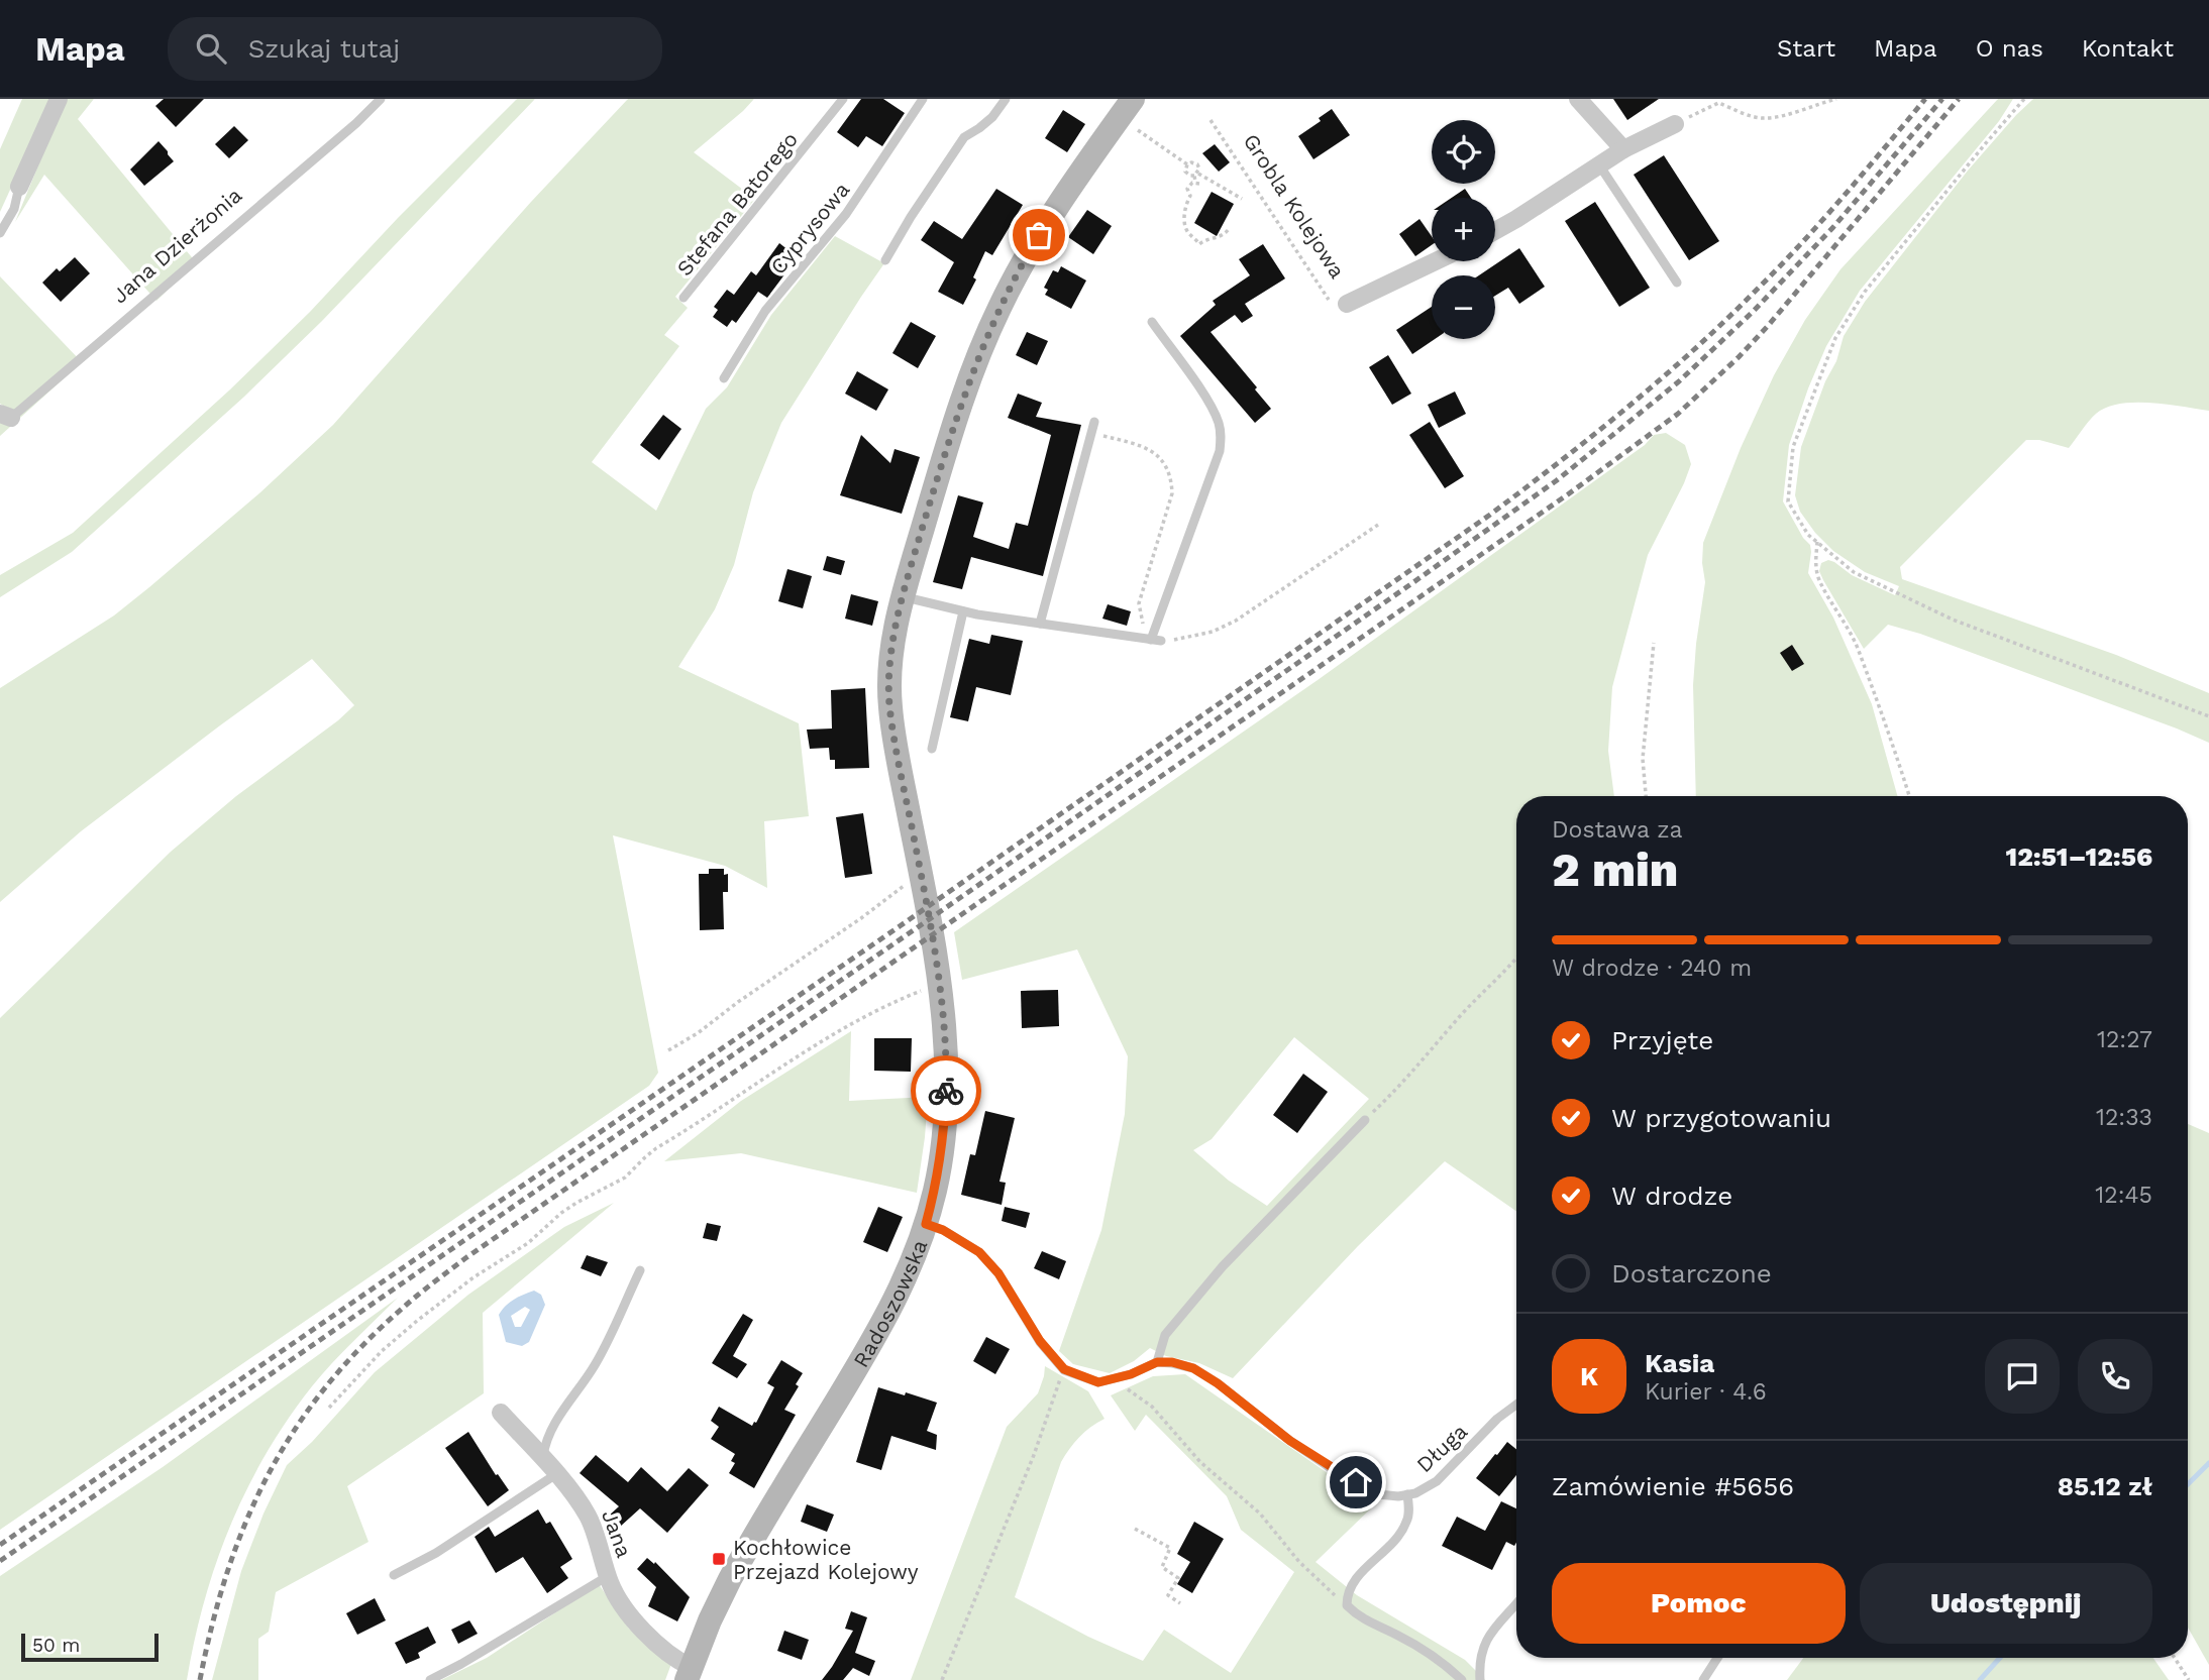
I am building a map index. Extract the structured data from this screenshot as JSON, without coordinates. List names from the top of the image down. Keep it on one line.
{"streets":{"street":["Grobla Kolejowa","Radoszowska","Jana"],"lane":["Stefana Batorego","Cyprysowa","Jana Dzierżonia","Długa"]},"crossings":[["Radoszowska","Jana"]],"places":{"transit":["Kochłowice Przejazd Kolejowy"]},"scale_bar":"50 m","page":{"header":"Mapa","search":"Szukaj tutaj","nav":["Start","Mapa","O nas","Kontakt"],"map_buttons":["+","−"],"heading":["2 min","Dostawa za","12:51–12:56"],"panel":["Kasia","Kurier · 4.6","Zamówienie #5656","85.12 zł"],"bar":"W drodze · 240 m","list":[["Przyjęte","12:27"],["W przygotowaniu","12:33"],["W drodze","12:45"],"Dostarczone"],"round":"K","buttons":["Pomoc","Udostępnij"],"scale":"50 m"}}
